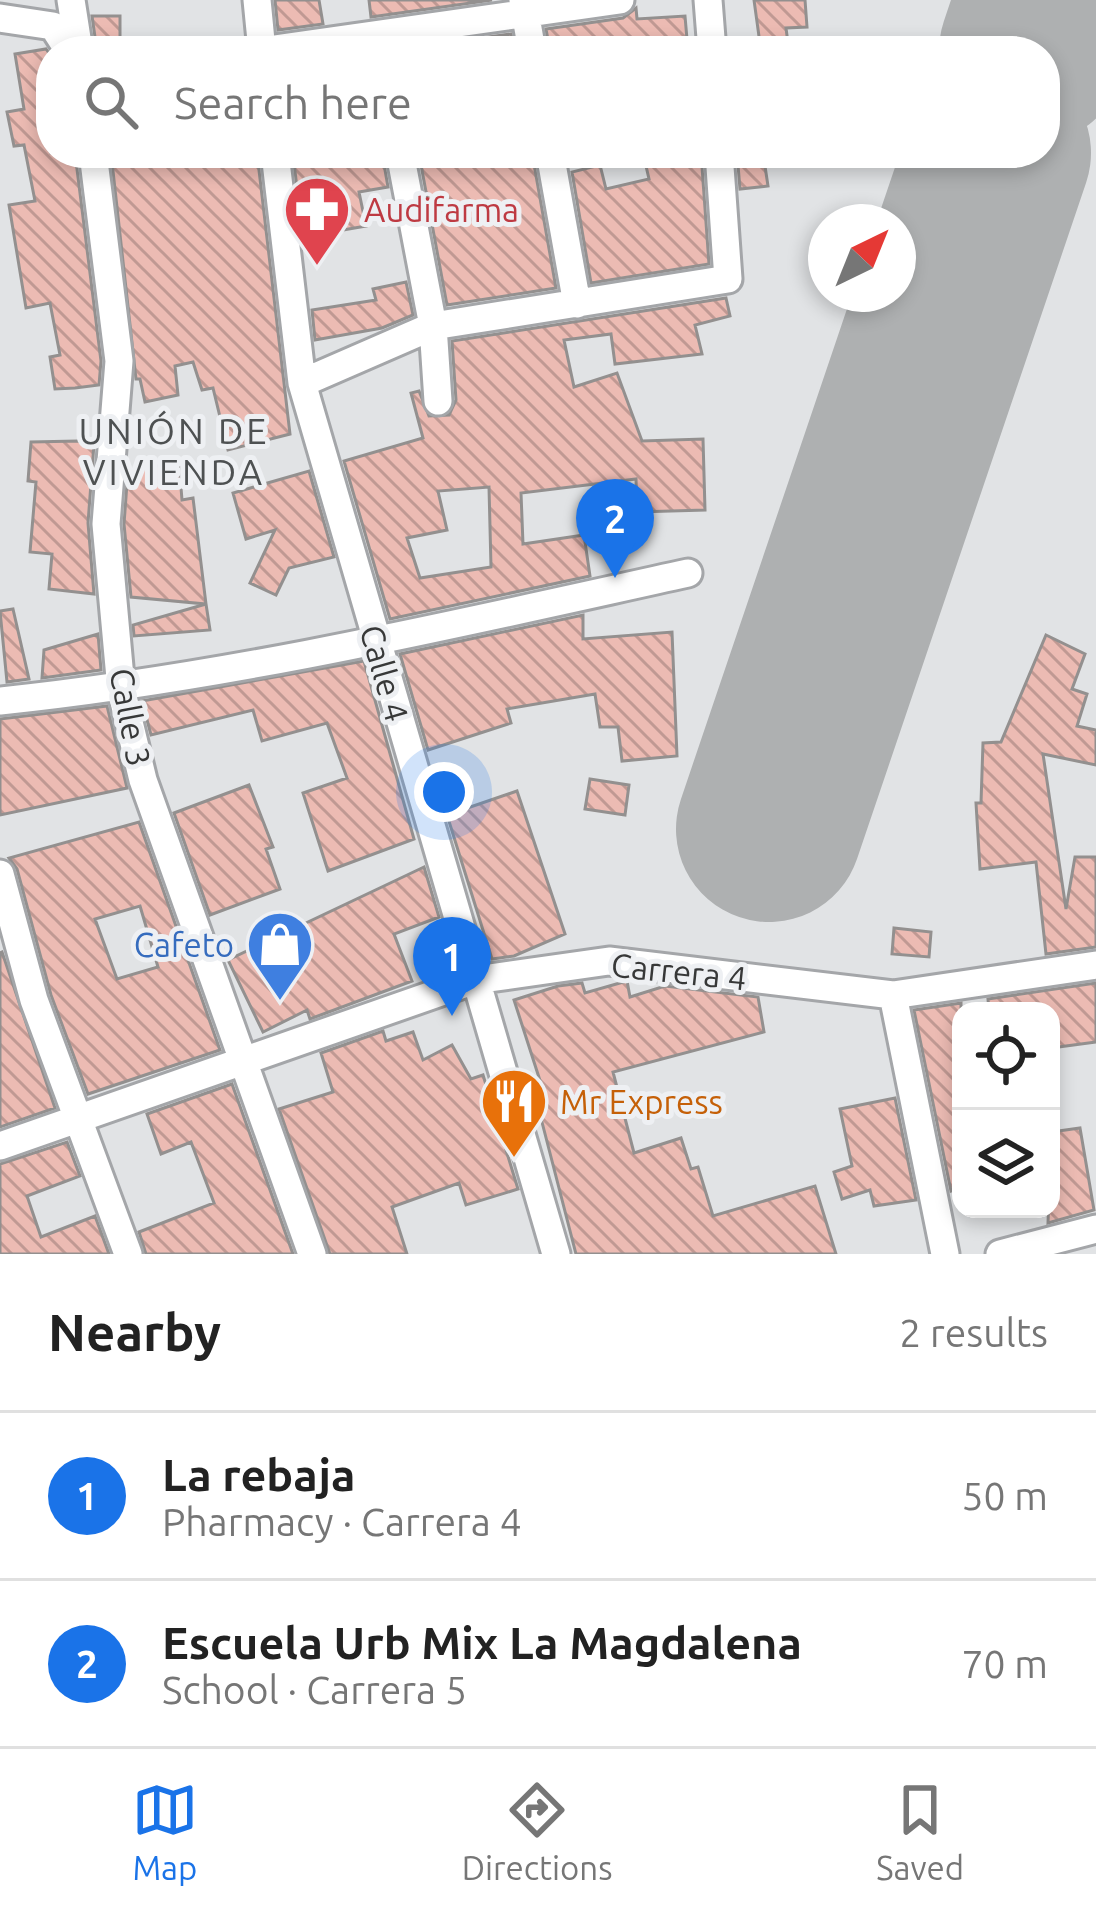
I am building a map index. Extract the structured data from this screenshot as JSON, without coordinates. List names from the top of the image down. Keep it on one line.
{"streets":{"street":["Calle 4","Calle 3","Carrera 4"]},"crossings":[["Calle 4","Carrera 4"],["Calle 3","Carrera 4"]],"districts":["UNIÓN DE VIVIENDA"],"places":{"pharmacy":["Audifarma"],"shop":["Cafeto"],"restaurant":["Mr Express"]},"north":"top right","page":{"search":"Search here","pins":["2","1"],"heading":["Nearby","2 results"],"list":[{"mark":"1","name":"La rebaja","note":"Pharmacy · Carrera 4","value":"50 m"},{"mark":"2","name":"Escuela Urb Mix La Magdalena","note":"School · Carrera 5","value":"70 m"}],"nav":["Map","Directions","Saved"]}}
